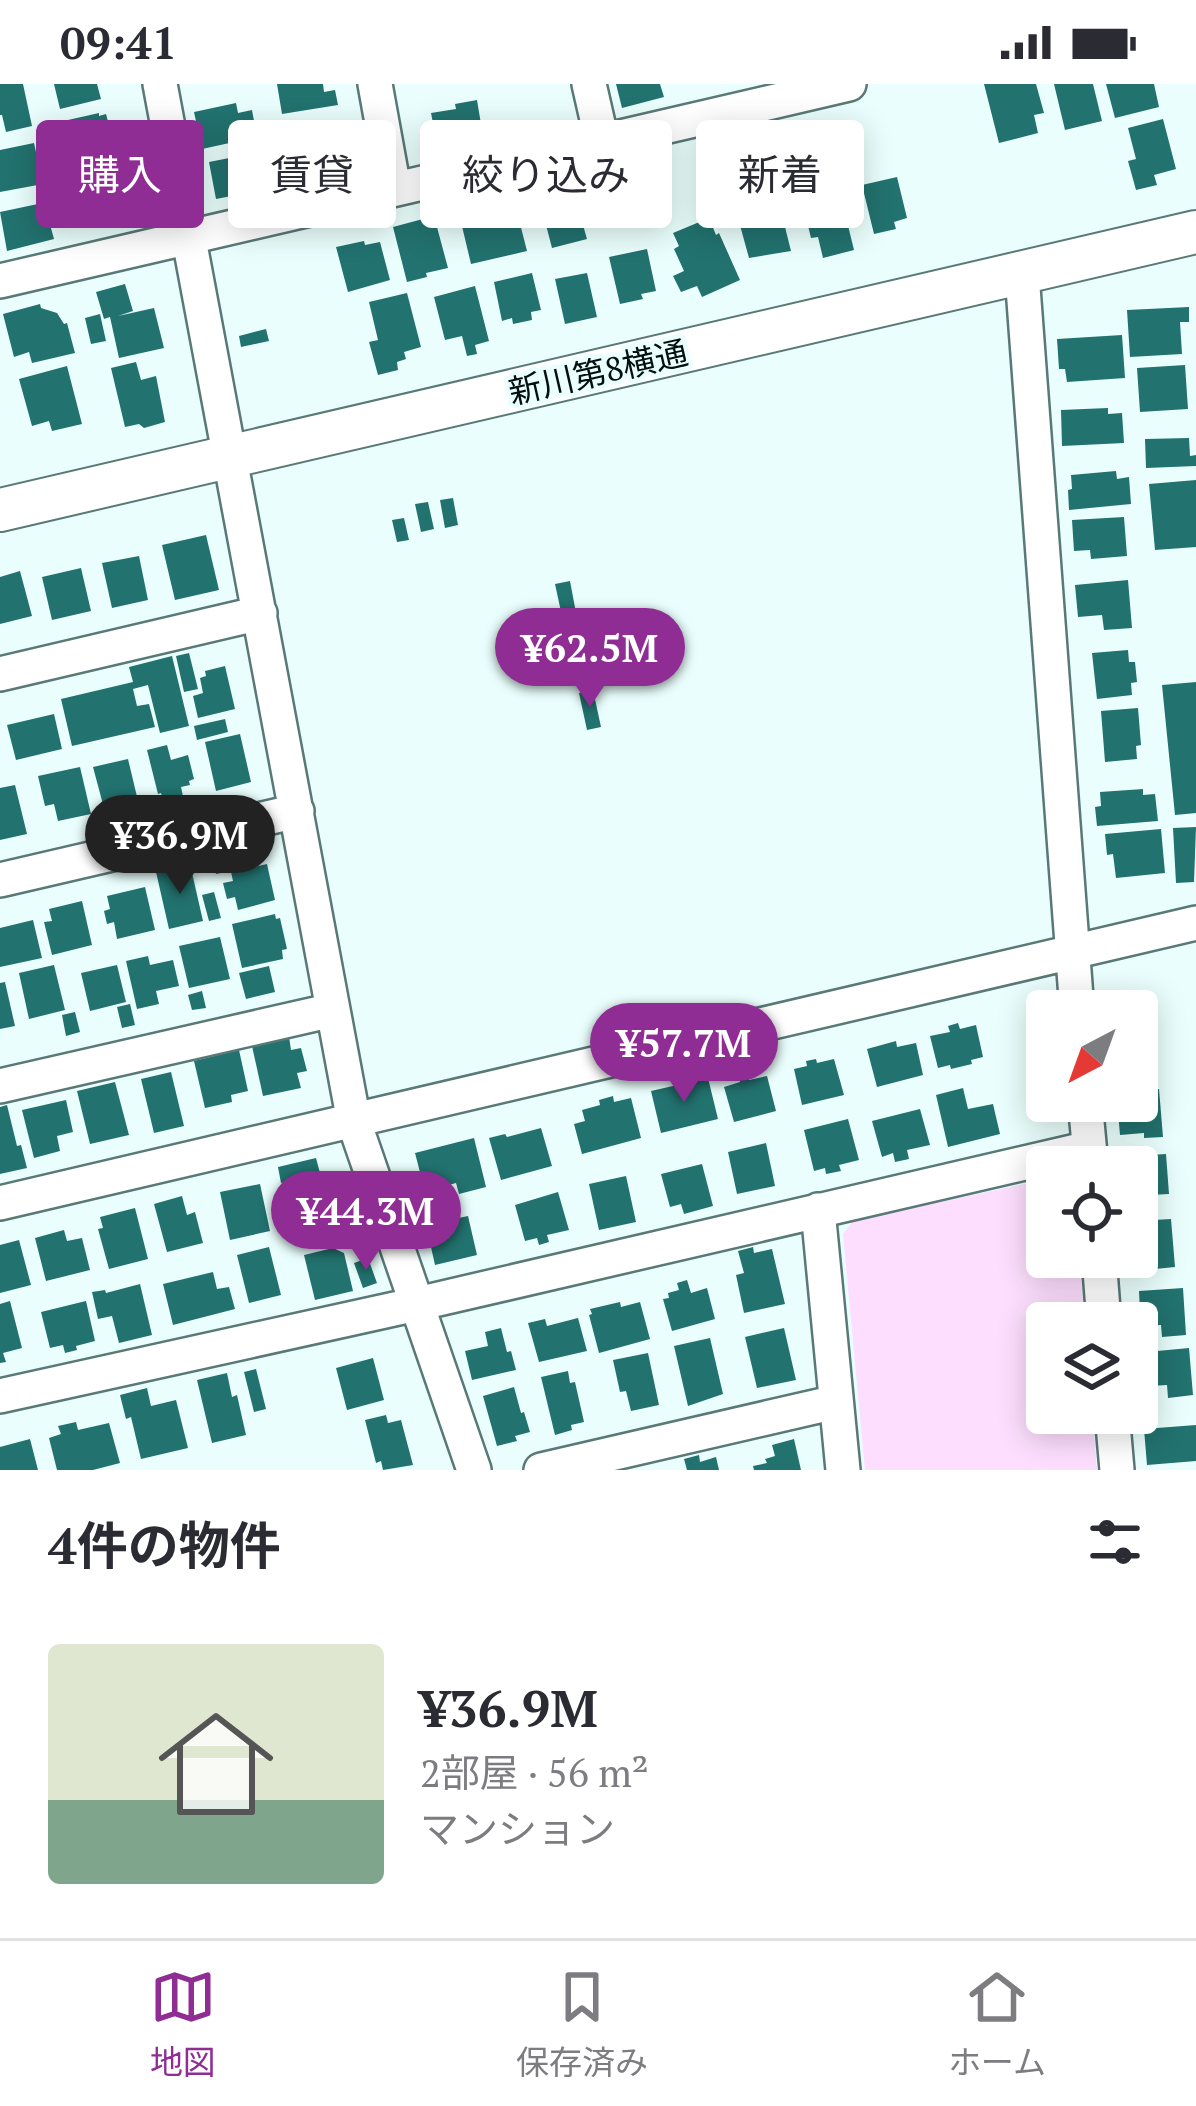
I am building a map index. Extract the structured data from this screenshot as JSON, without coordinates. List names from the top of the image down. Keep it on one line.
{"streets":{"street":["新川第8横通"]},"north":"bottom left","page":{"status":"09:41","chip":["購入","賃貸","絞り込み","新着"],"price":["¥62.5M","¥36.9M","¥57.7M","¥44.3M"],"heading":"4件の物件","list":[{"name":"¥36.9M","note":"2部屋 · 56 m² · マンション"}],"tabs":["地図","保存済み","ホーム"]}}
